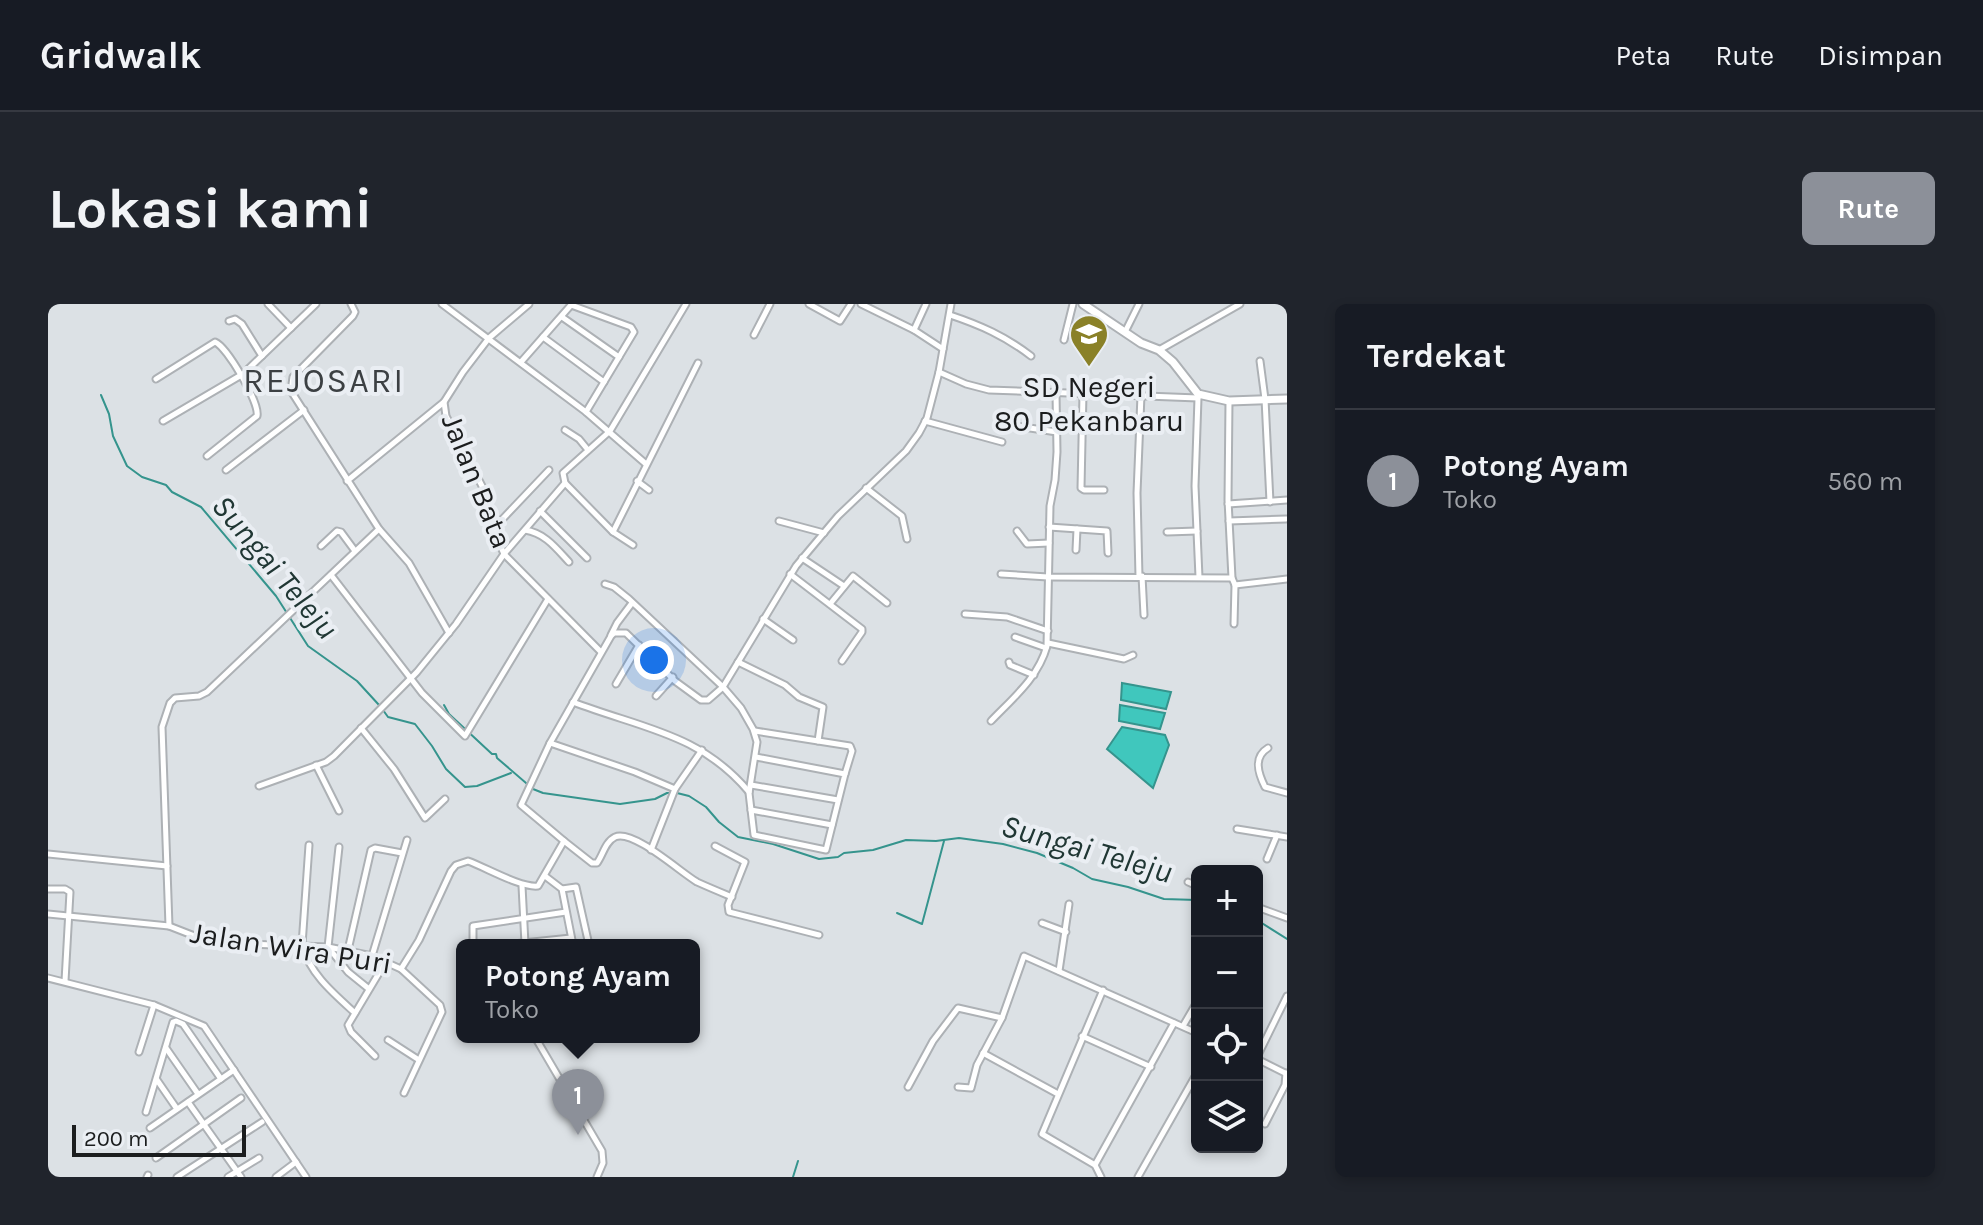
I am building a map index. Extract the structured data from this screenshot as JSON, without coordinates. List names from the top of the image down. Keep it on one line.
{"streets":{"street":["Jalan Bata","Jalan Wira Puri"]},"districts":["REJOSARI"],"water":["Sungai Teleju"],"places":{"school or university":["SD Negeri 80 Pekanbaru"]},"scale_bar":"200 m","page":{"header":"Gridwalk","nav":["Peta","Rute","Disimpan"],"buttons":"Rute","title":"Lokasi kami","heading":"Terdekat","list":[{"mark":"1","name":"Potong Ayam","note":"Toko","value":"560 m"}],"map_buttons":["+","−"],"popup":["Potong Ayam","Toko"],"pins":"1","scale":"200 m"}}
